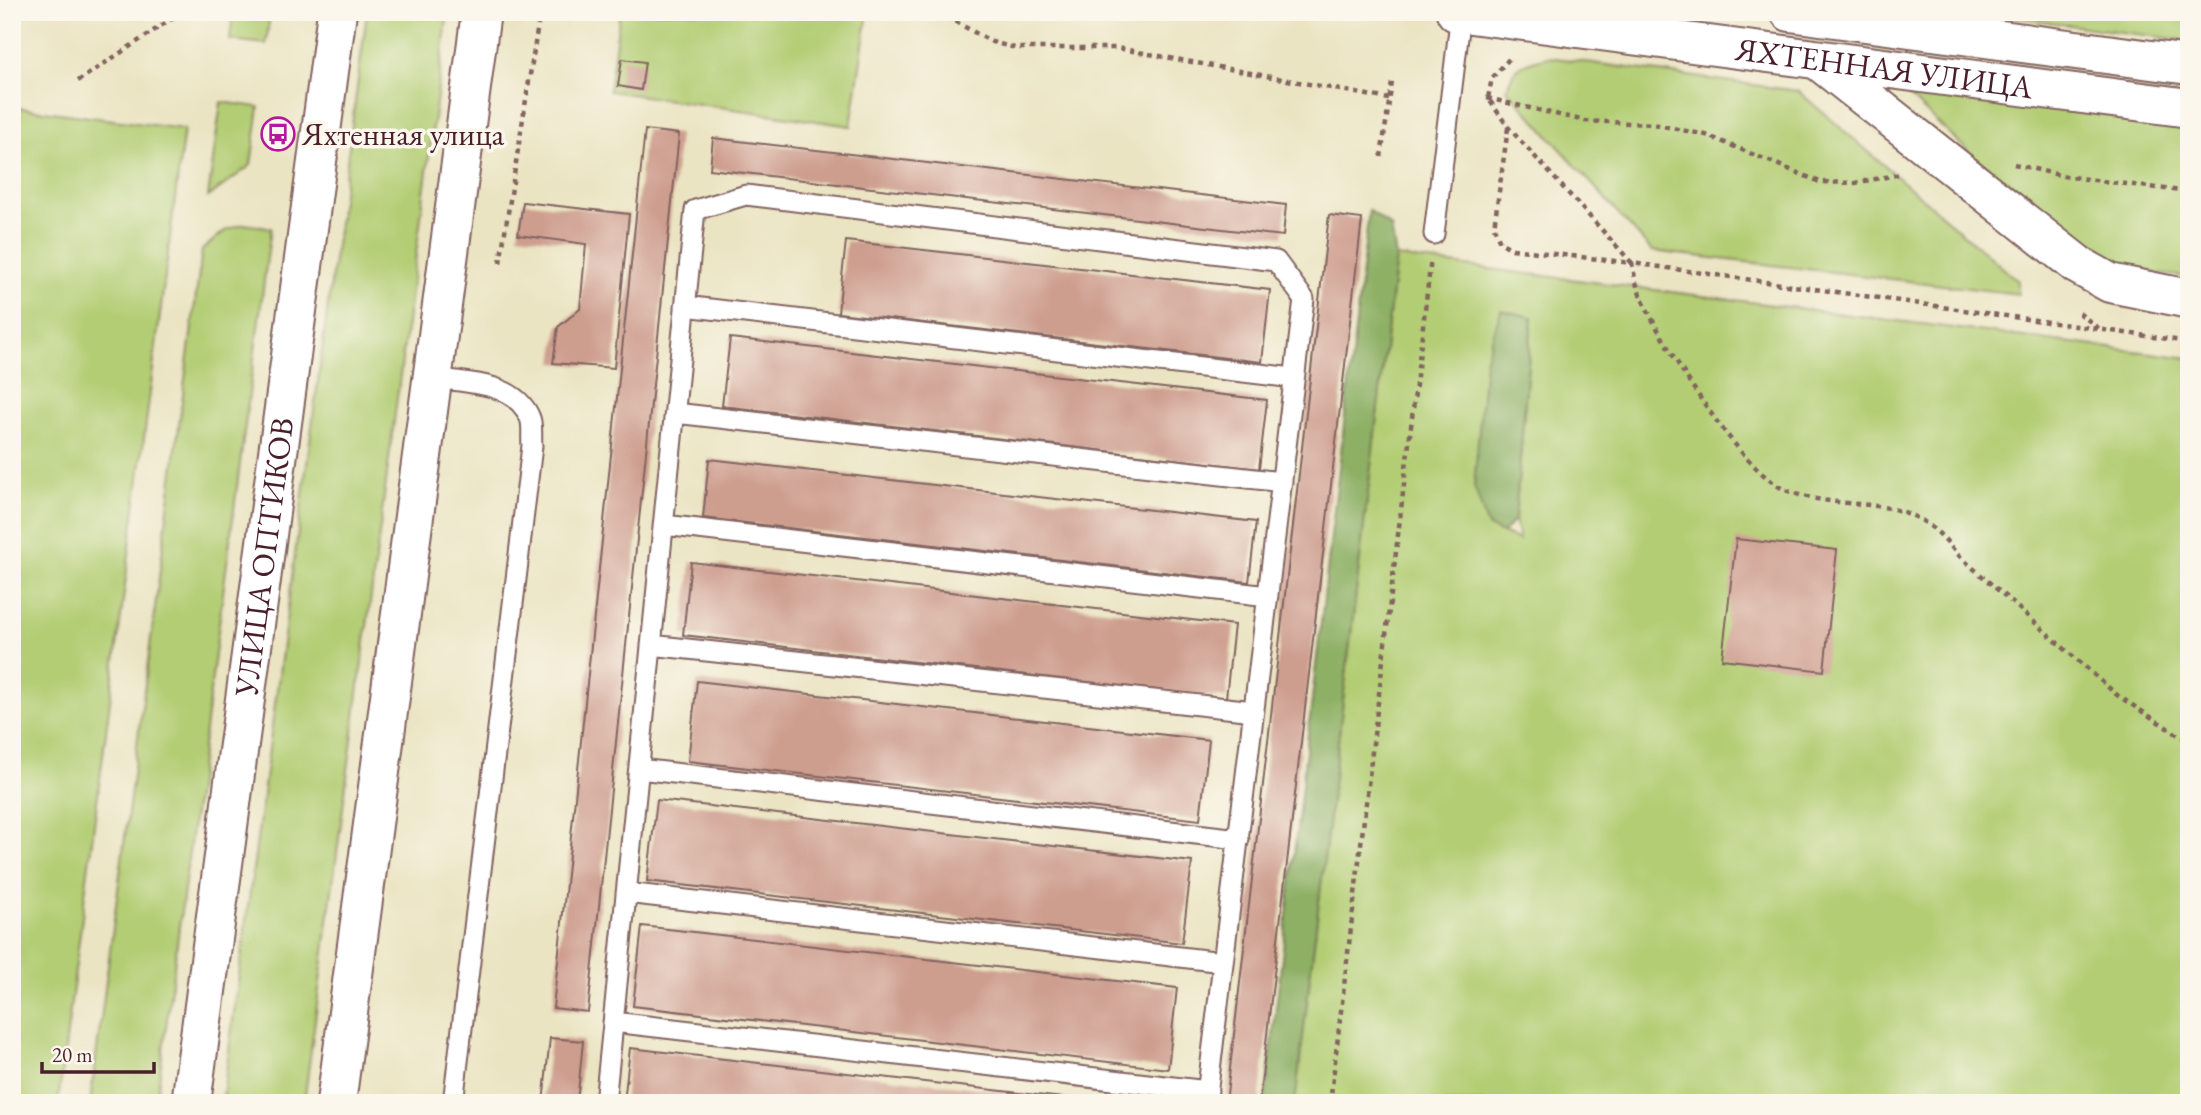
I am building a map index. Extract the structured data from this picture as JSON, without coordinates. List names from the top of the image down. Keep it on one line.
{"streets":{"street":["ЯХТЕННАЯ УЛИЦА","УЛИЦА ОПТИКОВ"]},"places":{"bus stop":["Яхтенная улица"]},"scale_bar":"20 m"}
